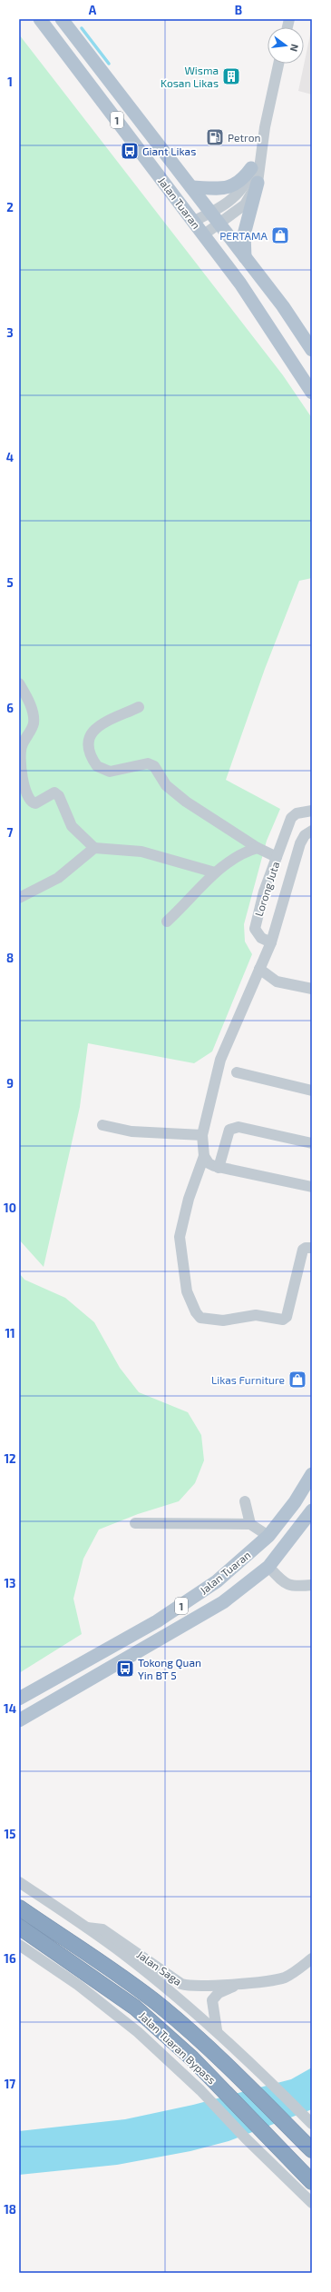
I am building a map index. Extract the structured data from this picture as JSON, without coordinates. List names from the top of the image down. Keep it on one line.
{"streets":{"highway":["Jalan Tuaran Bypass"],"main road":["1","Jalan Tuaran"],"street":["Lorong Juta","Jalan Saga"]},"places":{"building":["Wisma Kosan Likas"],"fuel station":["Petron"],"bus stop":["Giant Likas","Tokong Quan Yin BT 5"],"shop":["PERTAMA","Likas Furniture"]},"north":"right","grid":{"columns":["A","B"],"rows":["1","2","3","4","5","6","7","8","9","10","11","12","13","14","15","16","17","18"]}}
